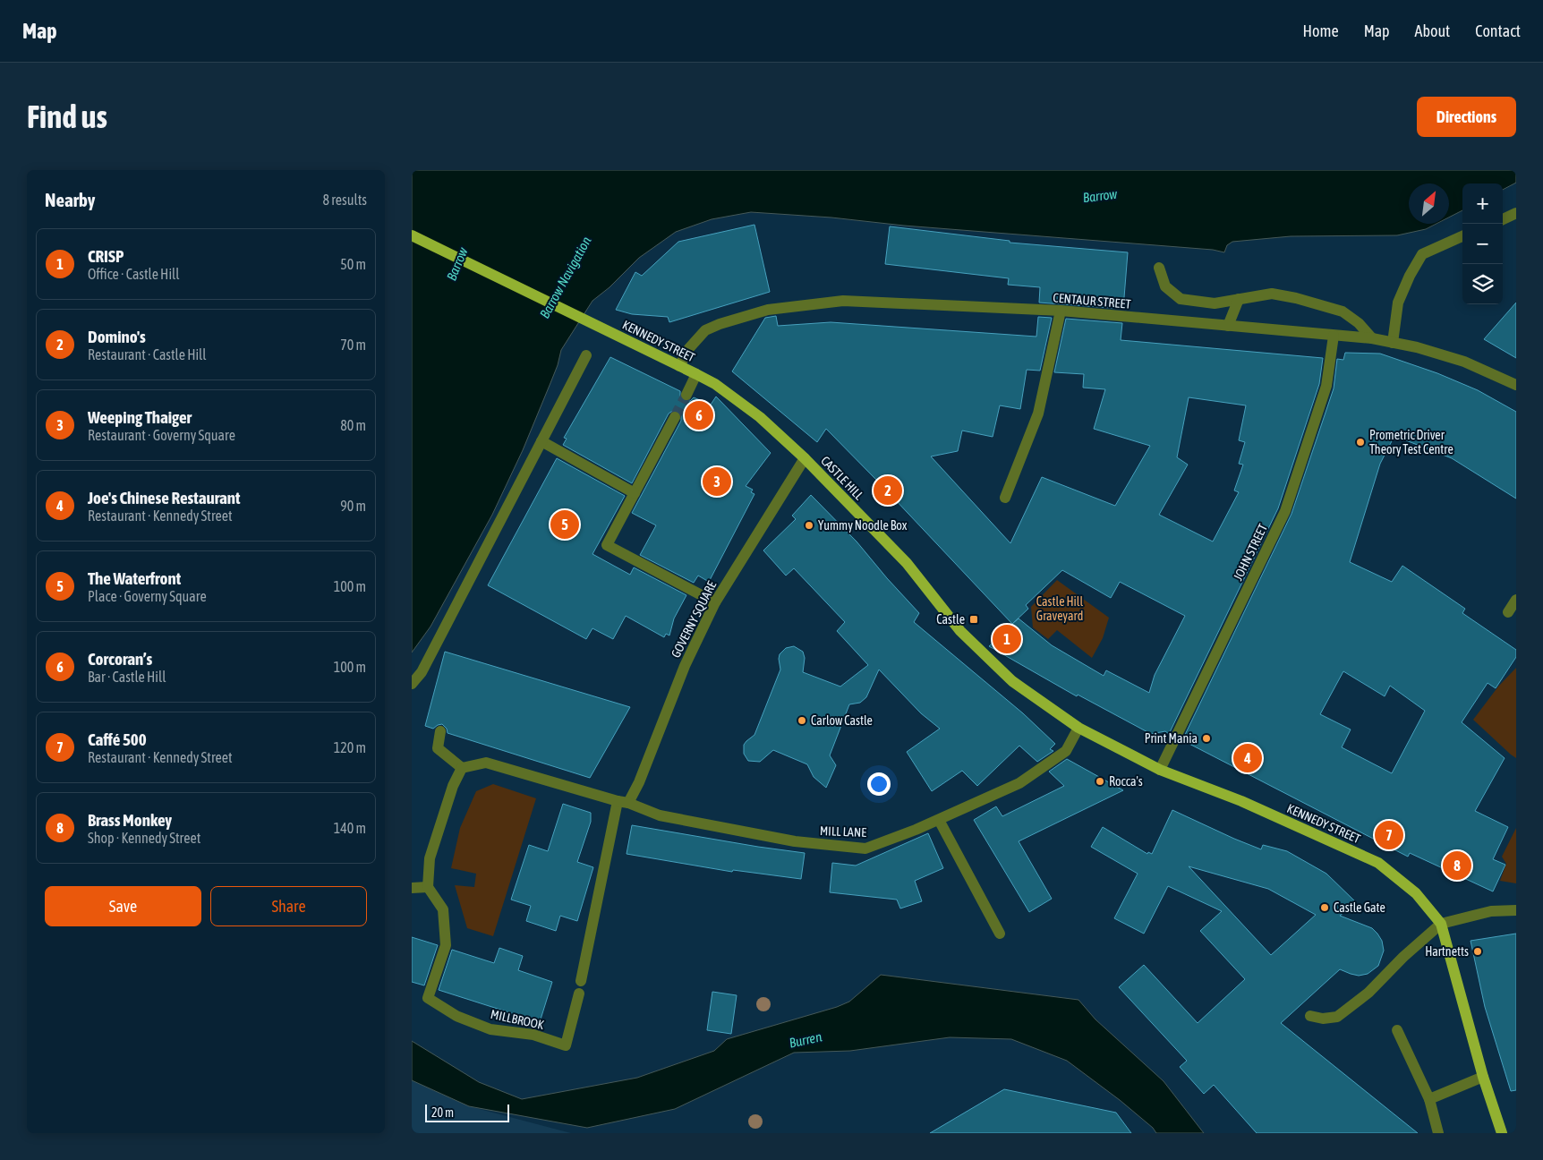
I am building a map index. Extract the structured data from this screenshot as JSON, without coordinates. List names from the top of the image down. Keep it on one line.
{"streets":{"main road":["KENNEDY STREET","CASTLE HILL"],"street":["CENTAUR STREET","JOHN STREET","GOVERNY SQUARE","MILL LANE","MILLBROOK"]},"crossings":[["CENTAUR STREET","KENNEDY STREET"],["CENTAUR STREET","JOHN STREET"],["KENNEDY STREET","CASTLE HILL"],["KENNEDY STREET","JOHN STREET"],["KENNEDY STREET","MILL LANE"],["CASTLE HILL","GOVERNY SQUARE"],["GOVERNY SQUARE","MILL LANE"]],"water":["Barrow","Barrow Navigation","Burren"],"parks":["Castle Hill Graveyard"],"places":{"other":["Prometric Driver Theory Test Centre","Yummy Noodle Box","Carlow Castle","Print Mania","Rocca's","Castle Gate","Hartnetts"],"transit":["Castle"]},"scale_bar":"20 m","north":"top right","page":{"header":"Map","nav":["Home","Map","About","Contact"],"buttons":["Directions",["Save","Share"]],"title":"Find us","heading":["Nearby","8 results"],"map_buttons":["+","−"],"list":[{"mark":"1","name":"CRISP","note":"Office · Castle Hill","value":"50 m"},{"mark":"2","name":"Domino's","note":"Restaurant · Castle Hill","value":"70 m"},{"mark":"3","name":"Weeping Thaiger","note":"Restaurant · Governy Square","value":"80 m"},{"mark":"4","name":"Joe's Chinese Restaurant","note":"Restaurant · Kennedy Street","value":"90 m"},{"mark":"5","name":"The Waterfront","note":"Place · Governy Square","value":"100 m"},{"mark":"6","name":"Corcoran’s","note":"Bar · Castle Hill","value":"100 m"},{"mark":"7","name":"Caffé 500","note":"Restaurant · Kennedy Street","value":"120 m"},{"mark":"8","name":"Brass Monkey","note":"Shop · Kennedy Street","value":"140 m"}],"pins":["6","3","2","5","1","4","7","8"],"scale":"20 m"}}
